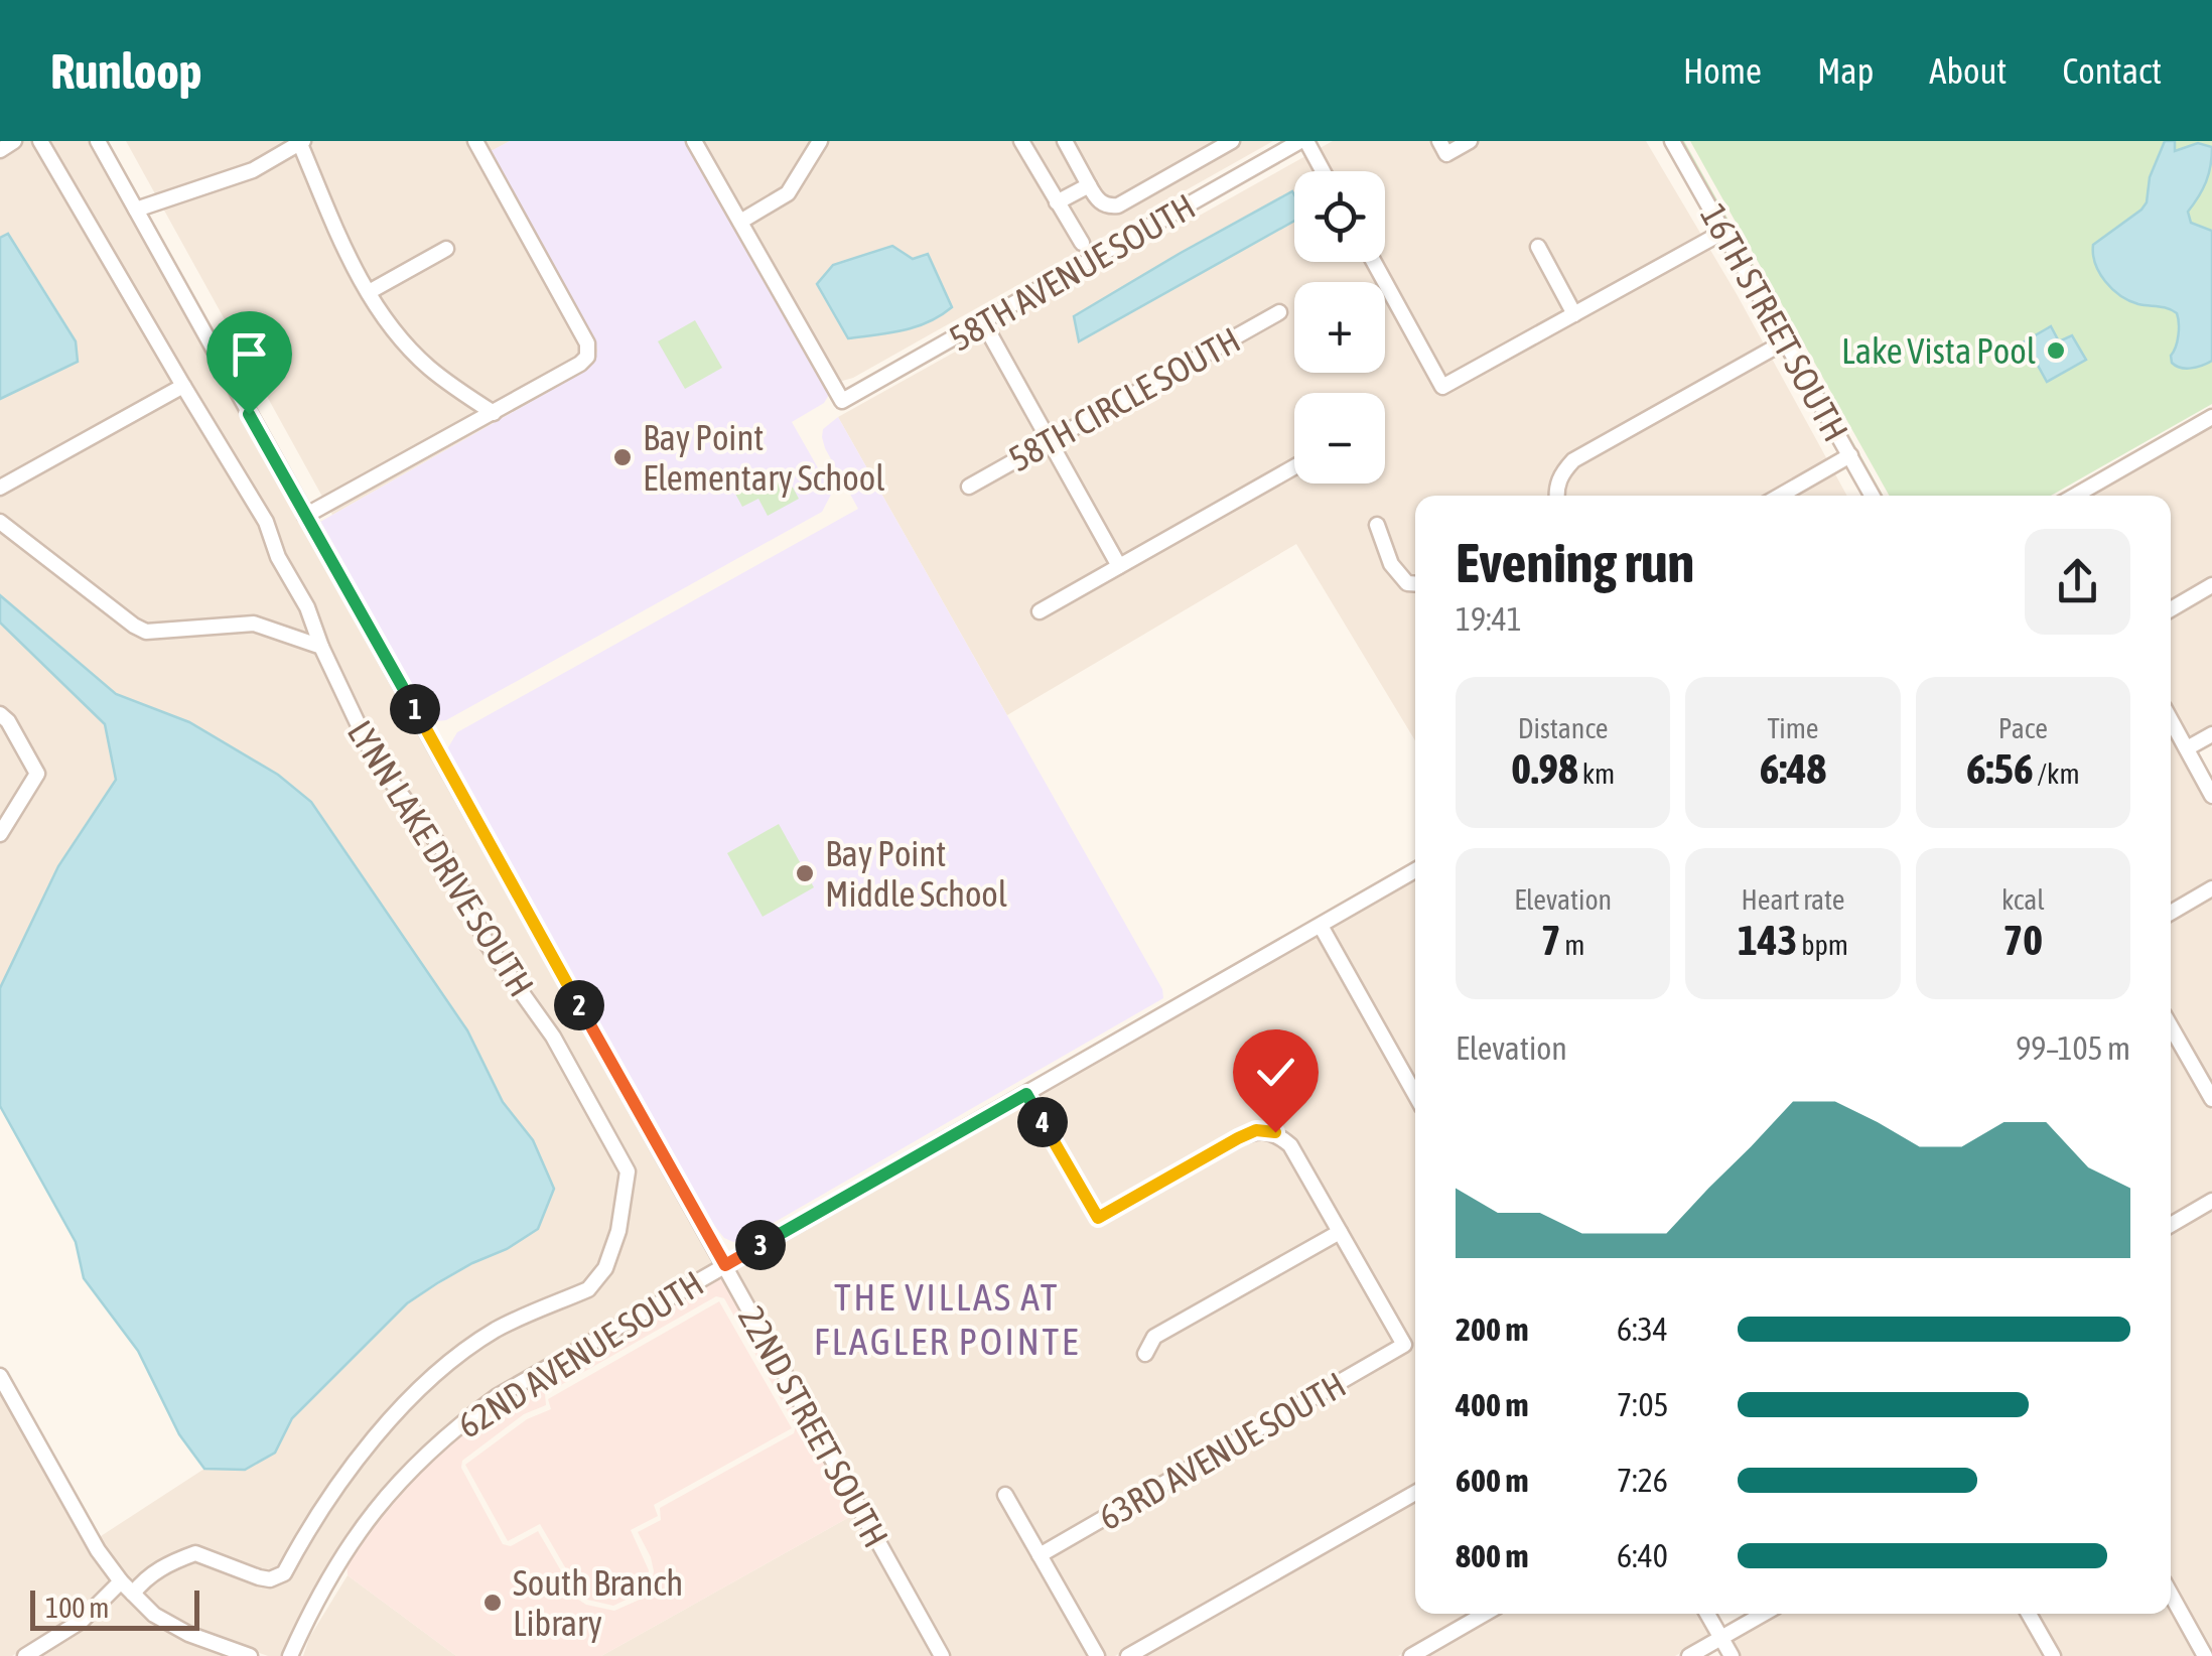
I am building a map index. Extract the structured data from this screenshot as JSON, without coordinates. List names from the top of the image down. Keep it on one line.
{"streets":{"street":["58TH AVENUE SOUTH","16TH STREET SOUTH","58TH CIRCLE SOUTH","LYNN LAKE DRIVE SOUTH","62ND AVENUE SOUTH","22ND STREET SOUTH","63RD AVENUE SOUTH"]},"crossings":[["62ND AVENUE SOUTH","22ND STREET SOUTH"]],"districts":["THE VILLAS AT FLAGLER POINTE"],"places":["Lake Vista Pool","Bay Point Elementary School","Bay Point Middle School","South Branch Library"],"scale_bar":"100 m","page":{"header":"Runloop","nav":["Home","Map","About","Contact"],"map_buttons":["+","−"],"heading":["Evening run","19:41"],"stats":[["Distance","0.98 km"],["Time","6:48"],["Pace","6:56 /km"],["Elevation","7 m"],["Heart rate","143 bpm"],["kcal","70"]],"pins":["1","2","4","3"],"chart":["Elevation","99–105 m"],"list":[{"name":"200 m","note":"6:34"},{"name":"400 m","note":"7:05"},{"name":"600 m","note":"7:26"},{"name":"800 m","note":"6:40"}],"scale":"100 m"}}
